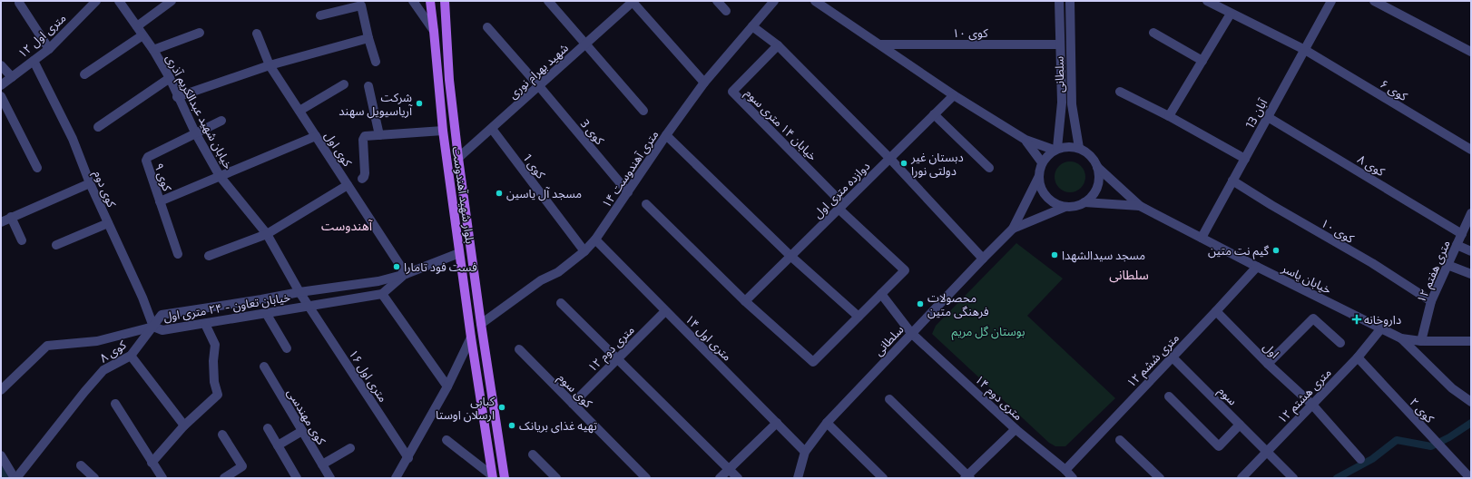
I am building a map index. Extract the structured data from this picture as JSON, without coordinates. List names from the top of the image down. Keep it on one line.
{"streets":{"main road":["بلوار شهید آهندوست"],"street":["کوی ۱۰","۱۲ متری اول","شهید بهرام نوری","سلطانی","کوی ۶","خیابان شهید عبدالکریم آذری","13 آبان","خیابان ۱۴ متری سوم","کوی 3","کوی اول","کوی ۸","کوی 1","۱۴ متری آهندوست","کوی ۹","کوی دوم","دوازده متری اول","۱۲ متری هفتم","خیابان یاسر","خیابان تعاون - ۲۴ متری اول","۱۴ متری اول","۱۲ متری دوم","اول","۱۲ متری ششم","۱۶ متری اول","کوی سوم","سوم","۱۲ متری هشتم","۱۴ متری دوم","کوی ۲","کوی مهندسی"]},"crossings":[["کوی ۱۰","سلطانی"],["کوی ۱۰","13 آبان"],["کوی ۱۰","۱۲ متری هفتم"],["۱۲ متری اول","کوی دوم"],["شهید بهرام نوری","کوی 3"],["شهید بهرام نوری","کوی 1"],["شهید بهرام نوری","بلوار شهید آهندوست"],["سلطانی","خیابان یاسر"],["سلطانی","۱۴ متری اول"],["سلطانی","۱۴ متری دوم"],["کوی ۶","13 آبان"],["خیابان شهید عبدالکریم آذری","کوی ۹"],["خیابان شهید عبدالکریم آذری","خیابان تعاون - ۲۴ متری اول"],["خیابان شهید عبدالکریم آذری","۱۶ متری اول"],["13 آبان","کوی ۸"],["13 آبان","خیابان یاسر"],["خیابان ۱۴ متری سوم","دوازده متری اول"],["کوی 3","۱۴ متری آهندوست"],["کوی اول","خیابان تعاون - ۲۴ متری اول"],["کوی ۸","کوی دوم"],["کوی ۸","۱۲ متری هفتم"],["کوی ۸","خیابان تعاون - ۲۴ متری اول"],["کوی 1","۱۴ متری آهندوست"],["۱۴ متری آهندوست","بلوار شهید آهندوست"],["۱۴ متری آهندوست","۱۴ متری اول"],["کوی دوم","خیابان تعاون - ۲۴ متری اول"],["بلوار شهید آهندوست","خیابان تعاون - ۲۴ متری اول"],["۱۲ متری هفتم","خیابان یاسر"],["خیابان یاسر","۱۲ متری ششم"],["خیابان یاسر","۱۲ متری هشتم"],["خیابان تعاون - ۲۴ متری اول","۱۶ متری اول"],["۱۴ متری اول","۱۲ متری دوم"],["۱۲ متری دوم","کوی سوم"],["اول","۱۲ متری ششم"],["اول","۱۲ متری هشتم"],["۱۲ متری ششم","سوم"],["۱۲ متری ششم","۱۴ متری دوم"],["سوم","۱۲ متری هشتم"],["۱۲ متری هشتم","کوی ۲"]],"districts":["آهندوست","سلطانی"],"parks":["بوستان گل مریم"],"places":{"other":["شرکت آریاسیویل سهند","دبستان غیر دولتی نورا","مسجد آل یاسین","گیم نت متین","مسجد سیدالشهدا","فست فود تامارا","محصولات فرهنگی متین","کبابی ارسلان اوستا","تهیه غذای بریانک"],"health":["داروخانه"]}}
